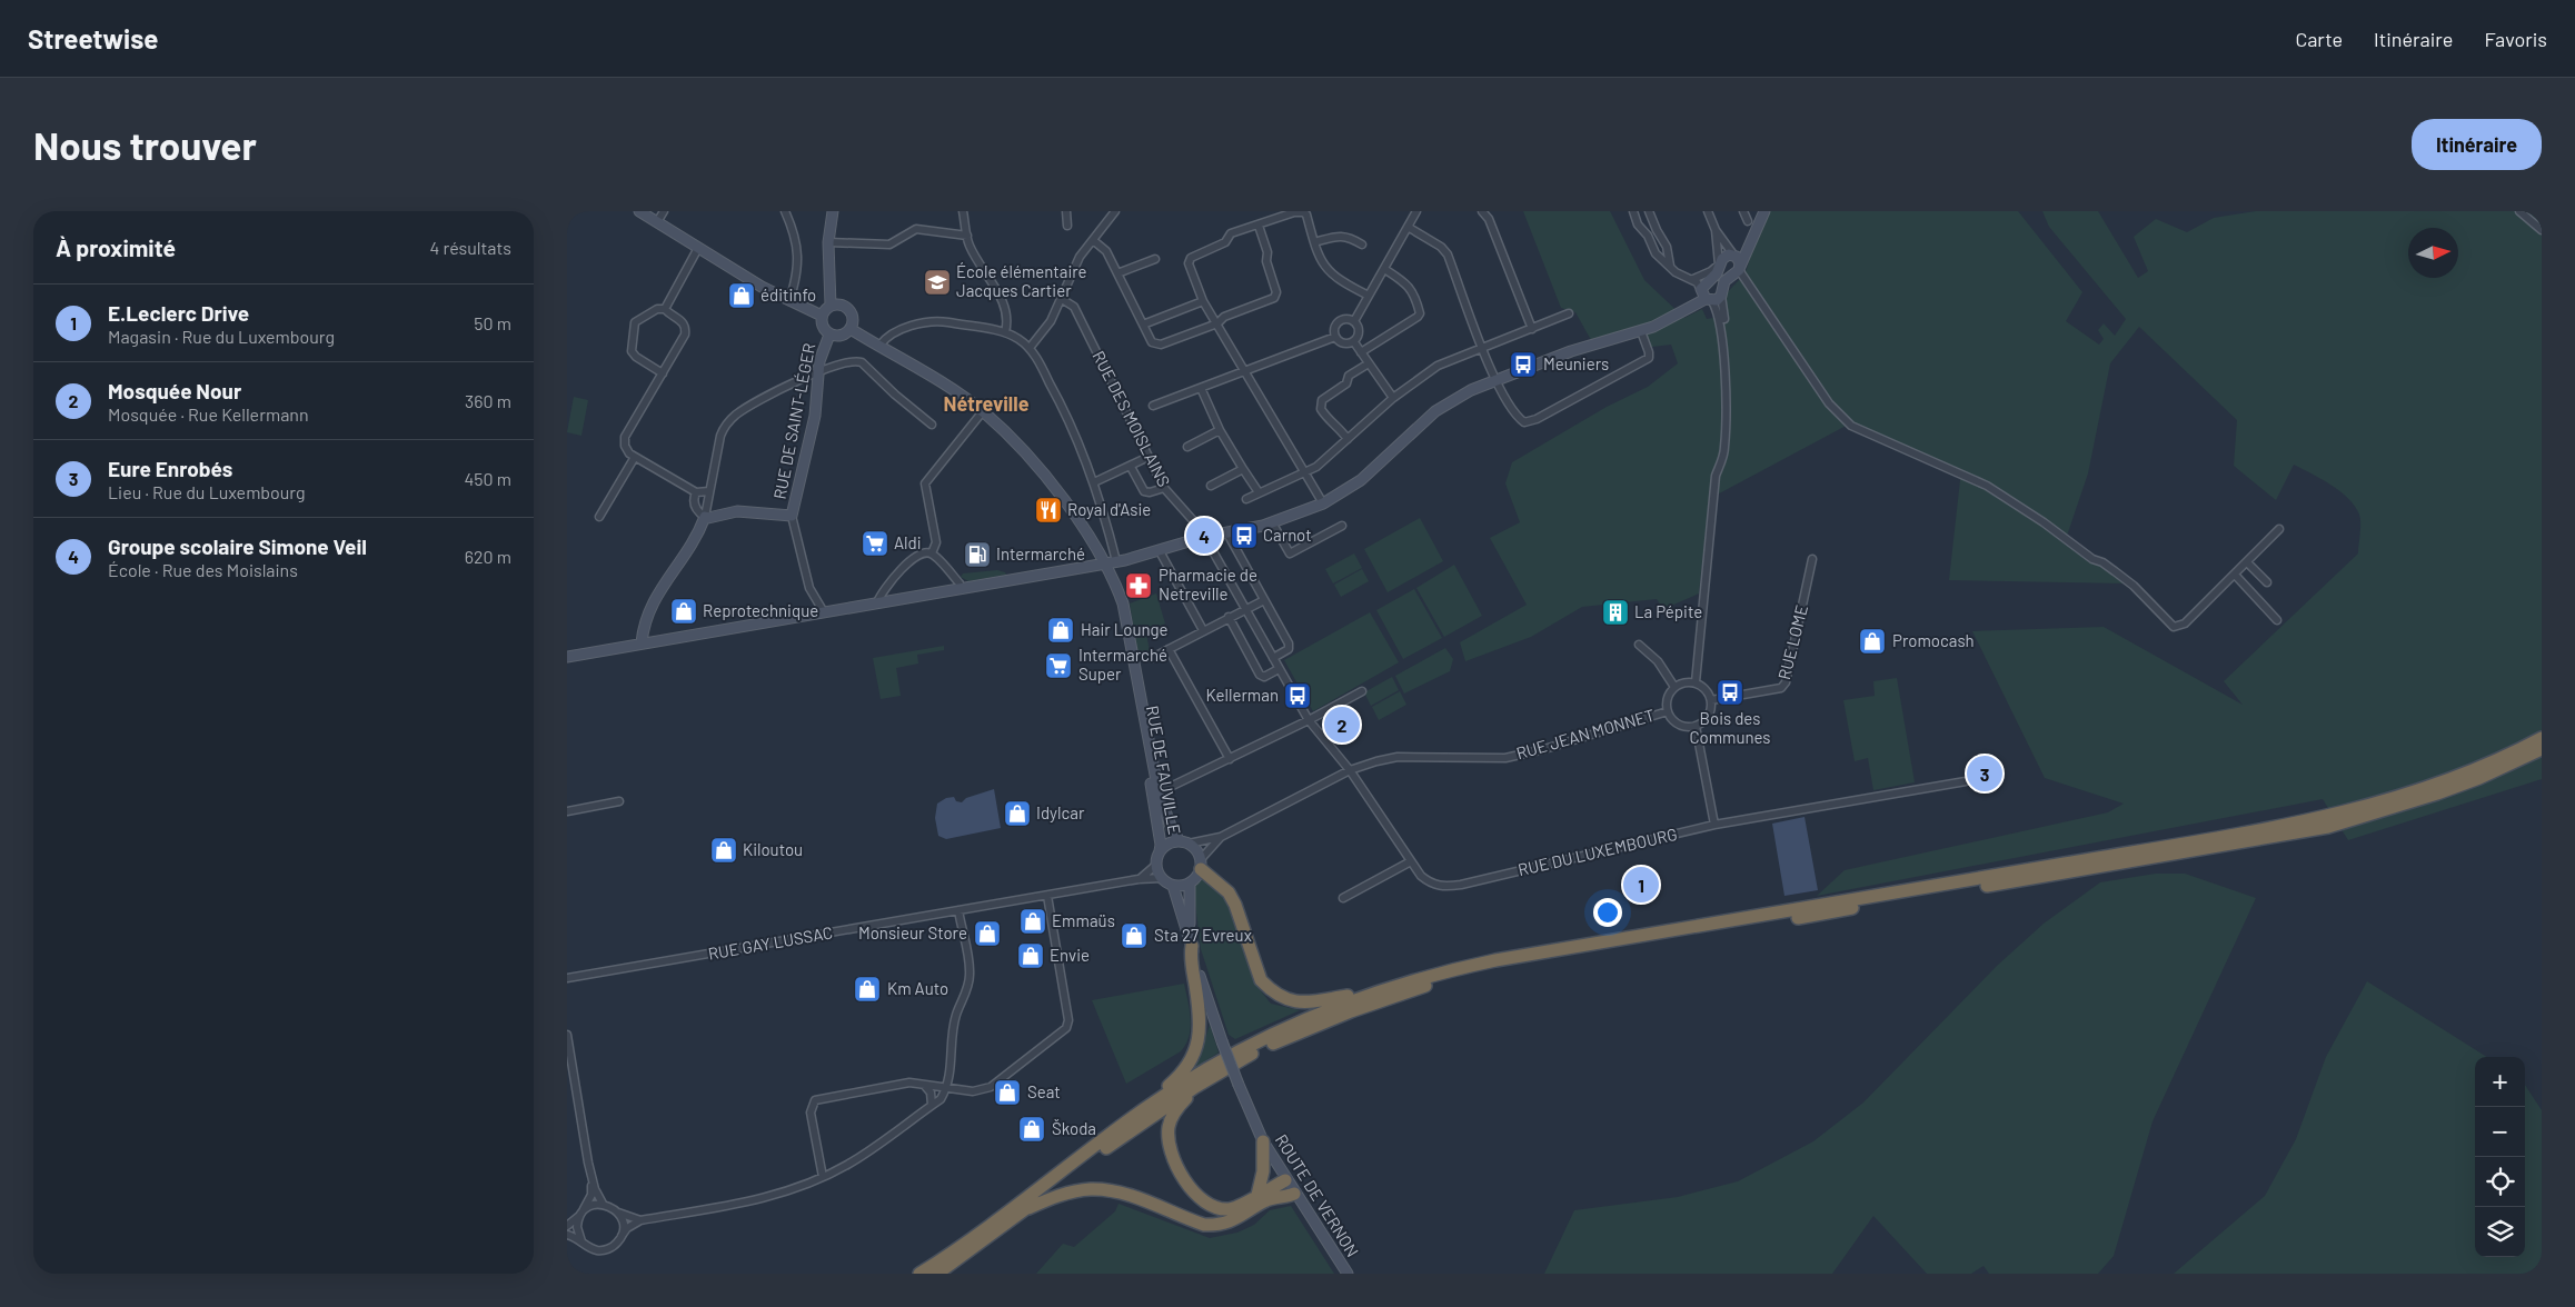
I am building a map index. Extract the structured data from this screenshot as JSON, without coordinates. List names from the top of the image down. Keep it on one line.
{"streets":{"street":["RUE DES MOISLAINS","RUE DE SAINT-LÉGER","RUE LOME","RUE JEAN MONNET","RUE DE FAUVILLE","RUE DU LUXEMBOURG","RUE GAY LUSSAC","ROUTE DE VERNON"]},"crossings":[["RUE DES MOISLAINS","RUE DU LUXEMBOURG"],["RUE DE SAINT-LÉGER","RUE DE FAUVILLE"],["RUE LOME","RUE JEAN MONNET"],["RUE JEAN MONNET","RUE DE FAUVILLE"],["RUE JEAN MONNET","RUE DU LUXEMBOURG"],["RUE JEAN MONNET","RUE GAY LUSSAC"],["RUE DE FAUVILLE","RUE GAY LUSSAC"]],"districts":["Nétreville"],"places":{"school or university":["École élémentaire Jacques Cartier"],"shop":["éditinfo","Reprotechnique","Hair Lounge","Promocash","Idylcar","Kiloutou","Emmaüs","Monsieur Store","Sta 27 Evreux","Envie","Km Auto","Seat","Škoda"],"bus stop":["Meuniers","Carnot","Bois des Communes","Kellerman"],"restaurant":["Royal d'Asie"],"supermarket":["Aldi","Intermarché Super"],"fuel station":["Intermarché"],"pharmacy":["Pharmacie de Netreville"],"building":["La Pépite"]},"north":"right","page":{"header":"Streetwise","nav":["Carte","Itinéraire","Favoris"],"buttons":"Itinéraire","title":"Nous trouver","heading":["À proximité","4 résultats"],"list":[{"mark":"1","name":"E.Leclerc Drive","note":"Magasin · Rue du Luxembourg","value":"50 m"},{"mark":"2","name":"Mosquée Nour","note":"Mosquée · Rue Kellermann","value":"360 m"},{"mark":"3","name":"Eure Enrobés","note":"Lieu · Rue du Luxembourg","value":"450 m"},{"mark":"4","name":"Groupe scolaire Simone Veil","note":"École · Rue des Moislains","value":"620 m"}],"pins":["4","2","3","1"],"map_buttons":["+","−"]}}
